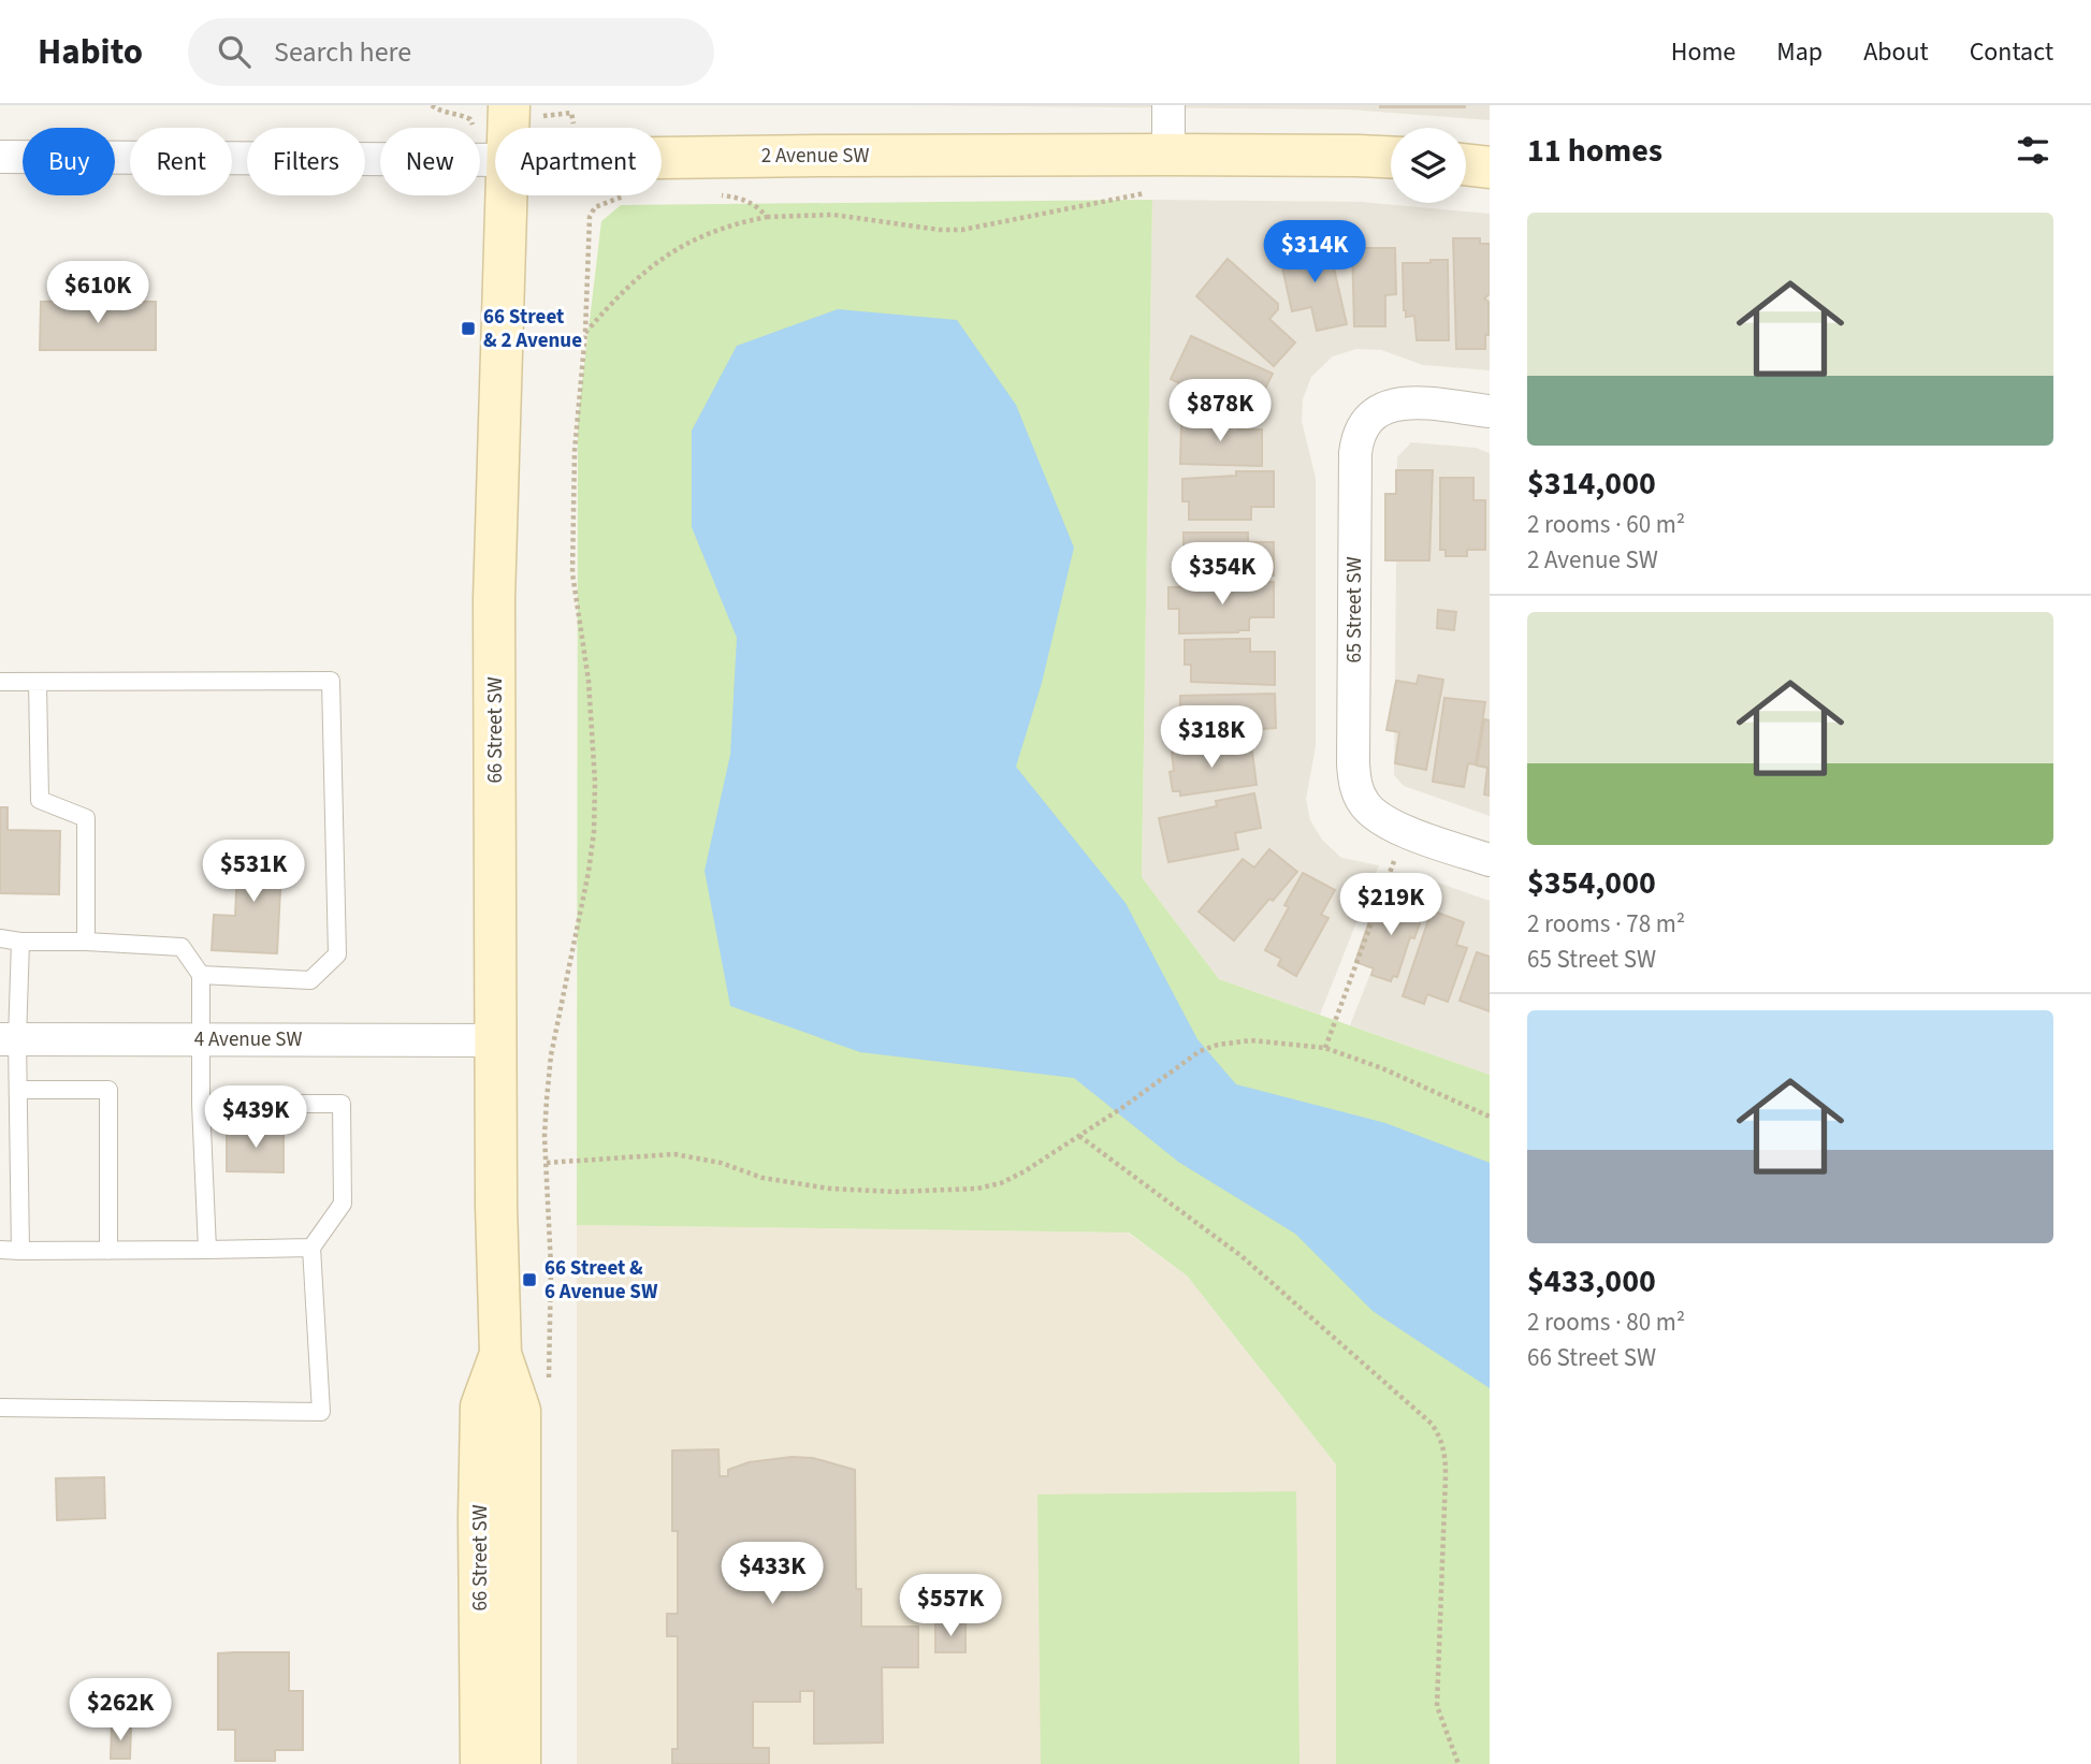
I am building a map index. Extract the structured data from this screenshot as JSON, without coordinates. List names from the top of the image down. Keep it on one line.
{"streets":{"main road":["2 Avenue SW","66 Street SW"],"street":["65 Street SW","4 Avenue SW"]},"crossings":[["66 Street SW","4 Avenue SW"]],"places":{"transit":["66 Street & 2 Avenue","66 Street & 6 Avenue SW"]},"page":{"header":"Habito","search":"Search here","nav":["Home","Map","About","Contact"],"heading":"11 homes","chip":["Buy","Rent","Filters","New","Apartment"],"list":[{"name":"$314,000","note":"2 rooms · 60 m² · 2 Avenue SW"},{"name":"$354,000","note":"2 rooms · 78 m² · 65 Street SW"},{"name":"$433,000","note":"2 rooms · 80 m² · 66 Street SW"}],"price":["$314K","$610K","$878K","$354K","$318K","$531K","$219K","$439K","$433K","$557K","$262K"]}}
